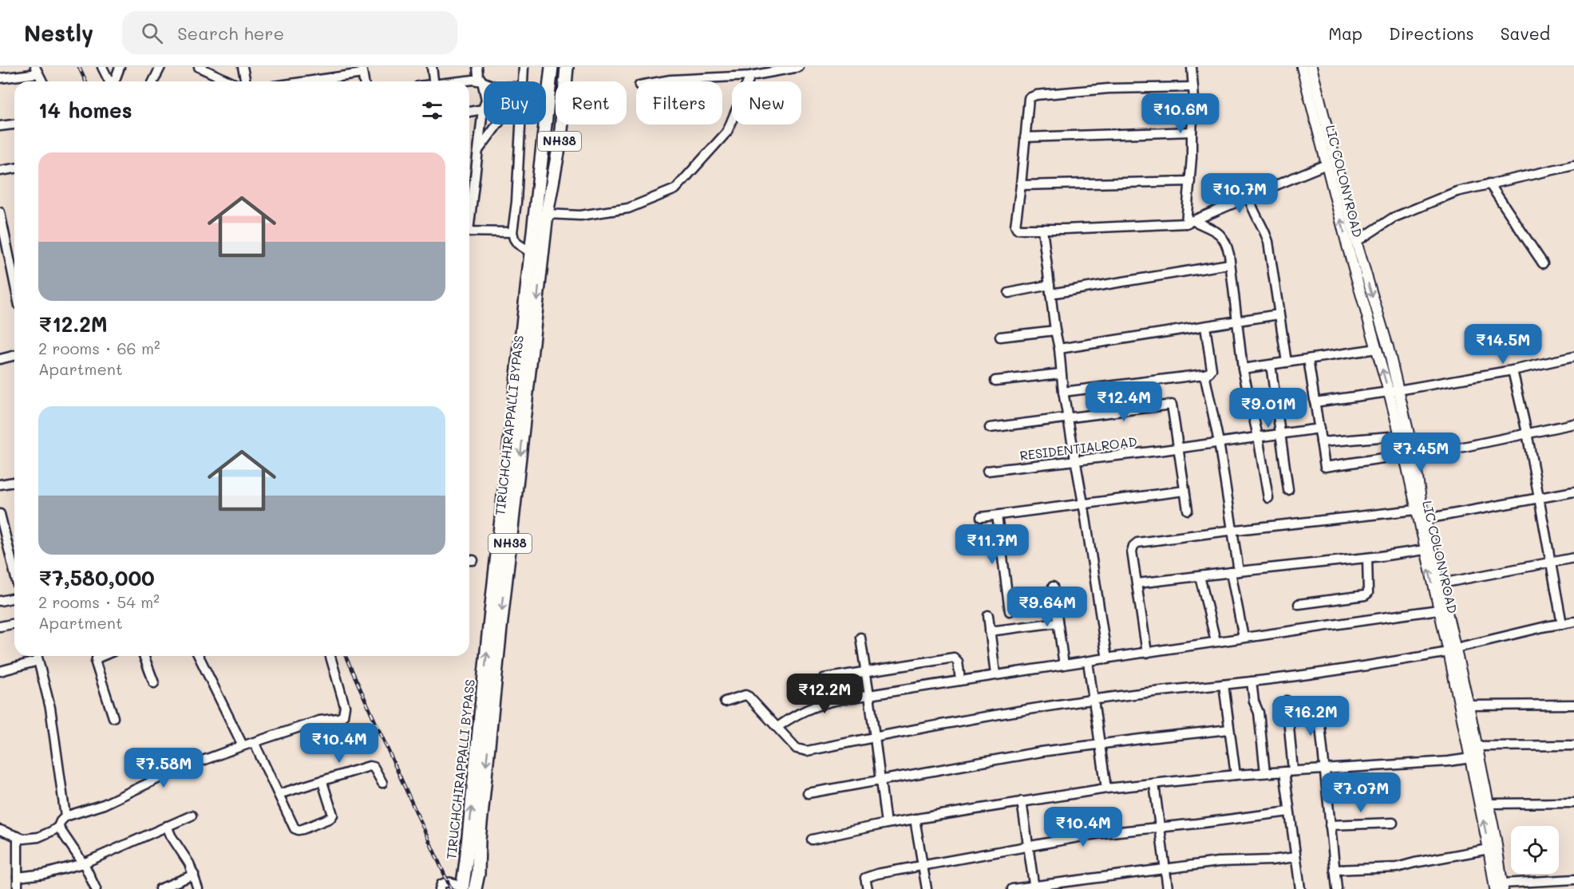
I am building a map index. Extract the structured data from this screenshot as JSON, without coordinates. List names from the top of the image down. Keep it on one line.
{"streets":{"highway":["NH38","TIRUCHCHIRAPPALLI BYPASS"],"main road":["LIC COLONYROAD"],"street":["RESIDENTIALROAD"]},"crossings":[["NH38","TIRUCHCHIRAPPALLI BYPASS"]],"page":{"header":"Nestly","search":"Search here","nav":["Map","Directions","Saved"],"chip":["Buy","Rent","Filters","New"],"heading":"14 homes","price":["₹10.6M","₹10.7M","₹14.5M","₹12.4M","₹9.01M","₹7.45M","₹11.7M","₹9.64M","₹12.2M","₹16.2M","₹10.4M","₹7.58M","₹7.07M","₹10.4M"],"list":[{"name":"₹12.2M","note":"2 rooms · 66 m² · Apartment"},{"name":"₹7,580,000","note":"2 rooms · 54 m² · Apartment"}]}}
